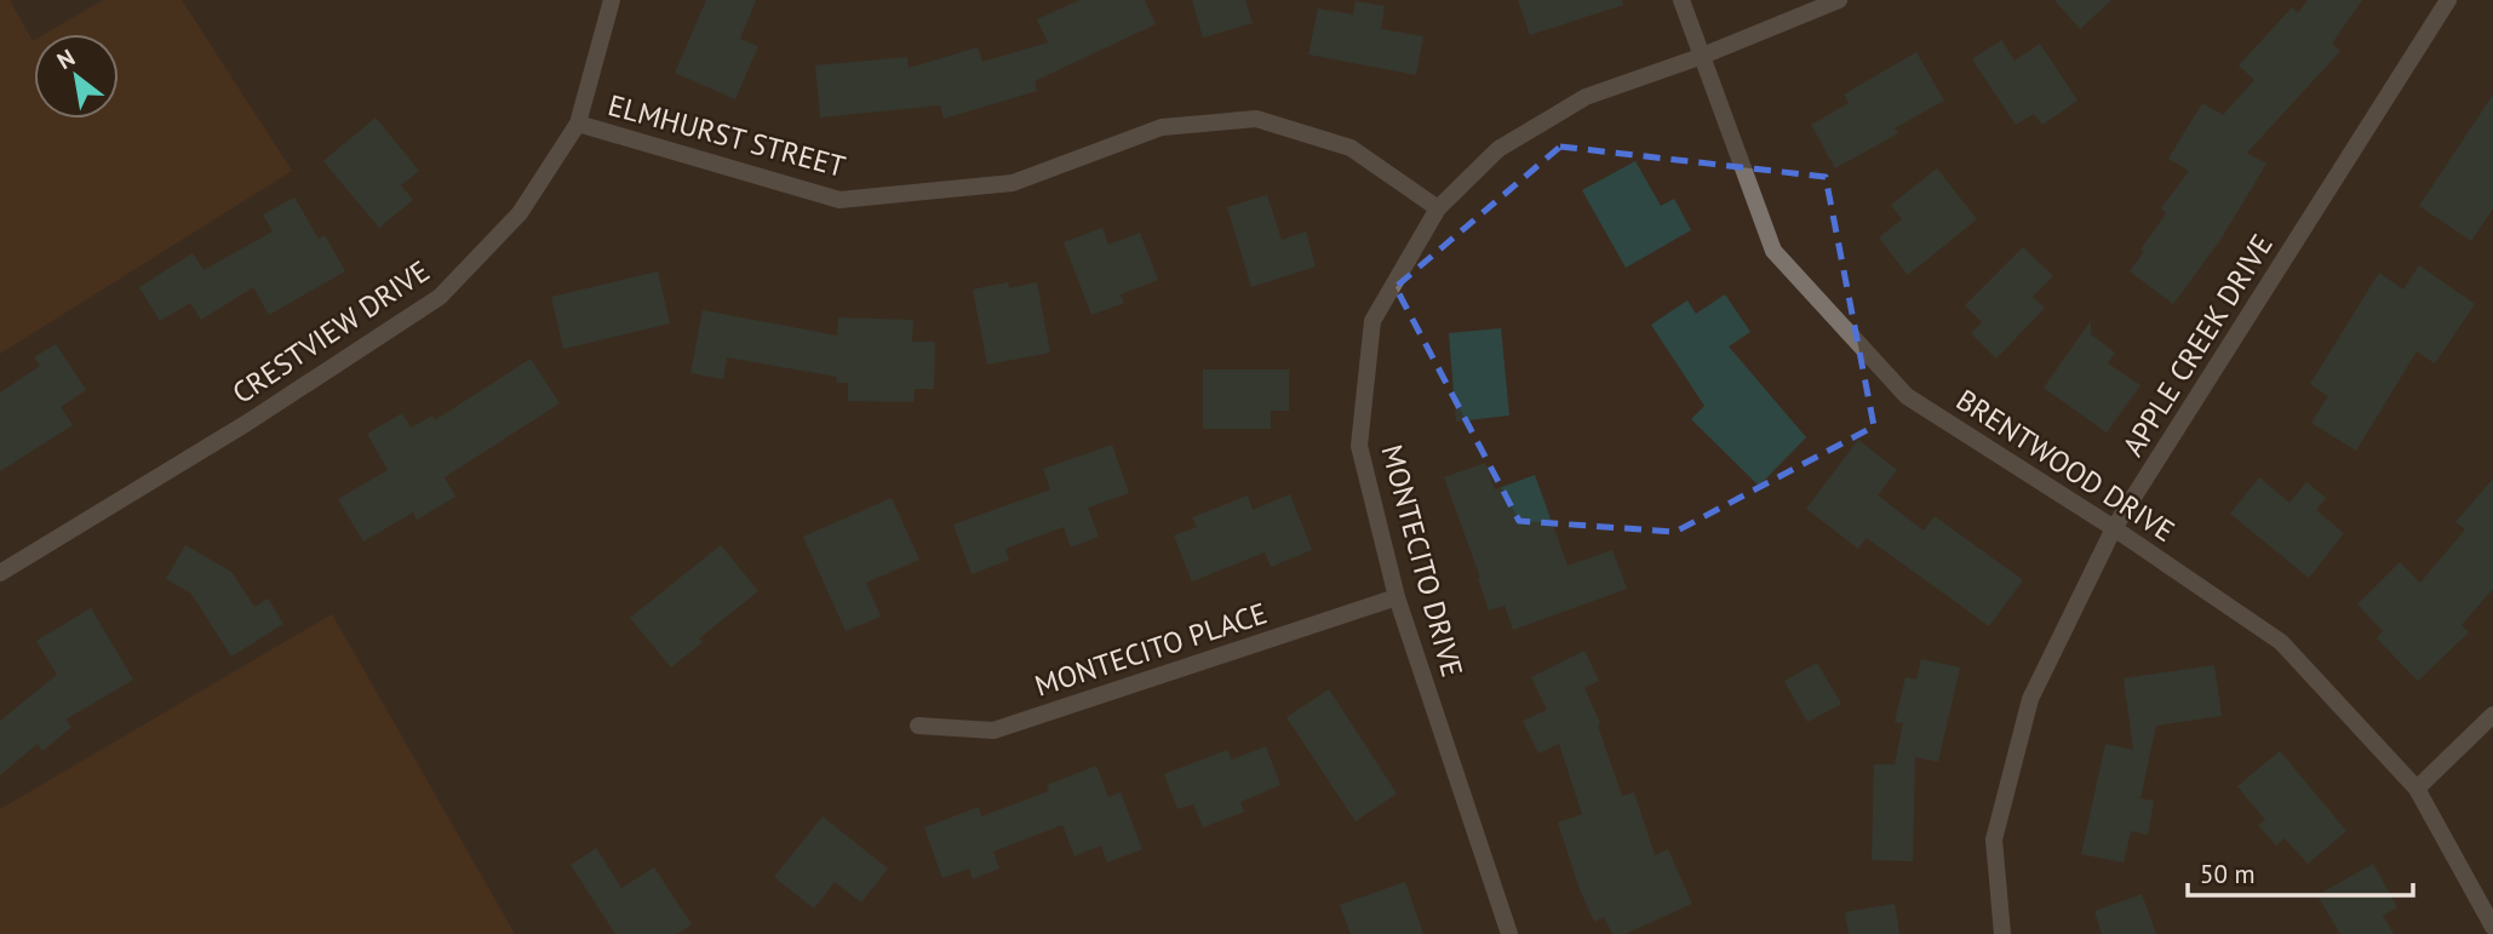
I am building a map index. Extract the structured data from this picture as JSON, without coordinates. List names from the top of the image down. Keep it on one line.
{"streets":{"street":["ELMHURST STREET","CRESTVIEW DRIVE","APPLE CREEK DRIVE","BRENTWOOD DRIVE","MONTECITO DRIVE","MONTECITO PLACE"]},"crossings":[["ELMHURST STREET","CRESTVIEW DRIVE"],["ELMHURST STREET","MONTECITO DRIVE"],["APPLE CREEK DRIVE","BRENTWOOD DRIVE"],["BRENTWOOD DRIVE","MONTECITO DRIVE"],["MONTECITO DRIVE","MONTECITO PLACE"]],"scale_bar":"50 m","north":"top left"}
